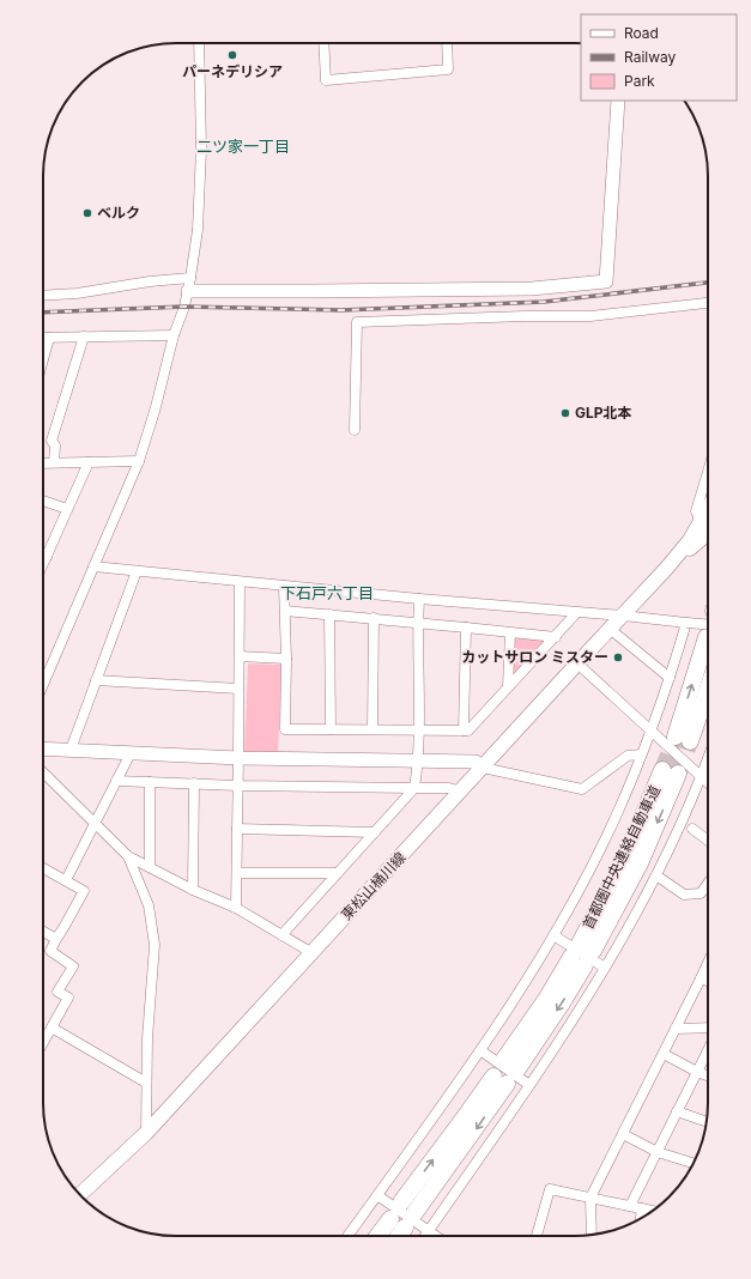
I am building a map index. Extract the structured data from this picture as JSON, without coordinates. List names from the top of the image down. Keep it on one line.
{"streets":{"highway":["首都圏中央連絡自動車道"],"main road":["東松山桶川線"]},"districts":["二ツ家一丁目","下石戸六丁目"],"places":["パーネデリシア","ベルク","GLP北本","カットサロン ミスター"],"legend":["Road","Railway","Park"]}
